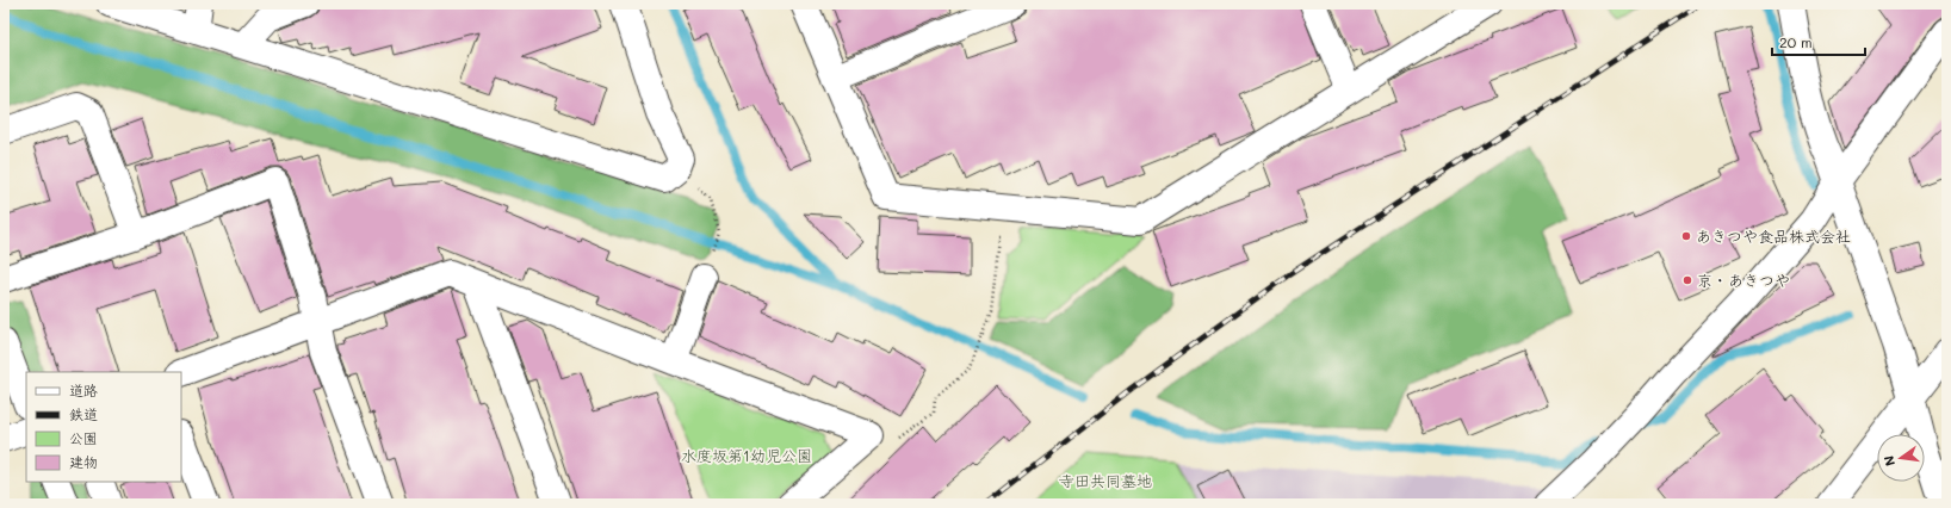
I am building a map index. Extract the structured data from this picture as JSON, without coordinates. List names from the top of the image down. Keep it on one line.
{"parks":["水度坂第1幼児公園","寺田共同墓地"],"places":["あきつや食品株式会社","京・あきつや"],"legend":["道路","鉄道","公園","建物"],"scale_bar":"20 m","north":"left"}
